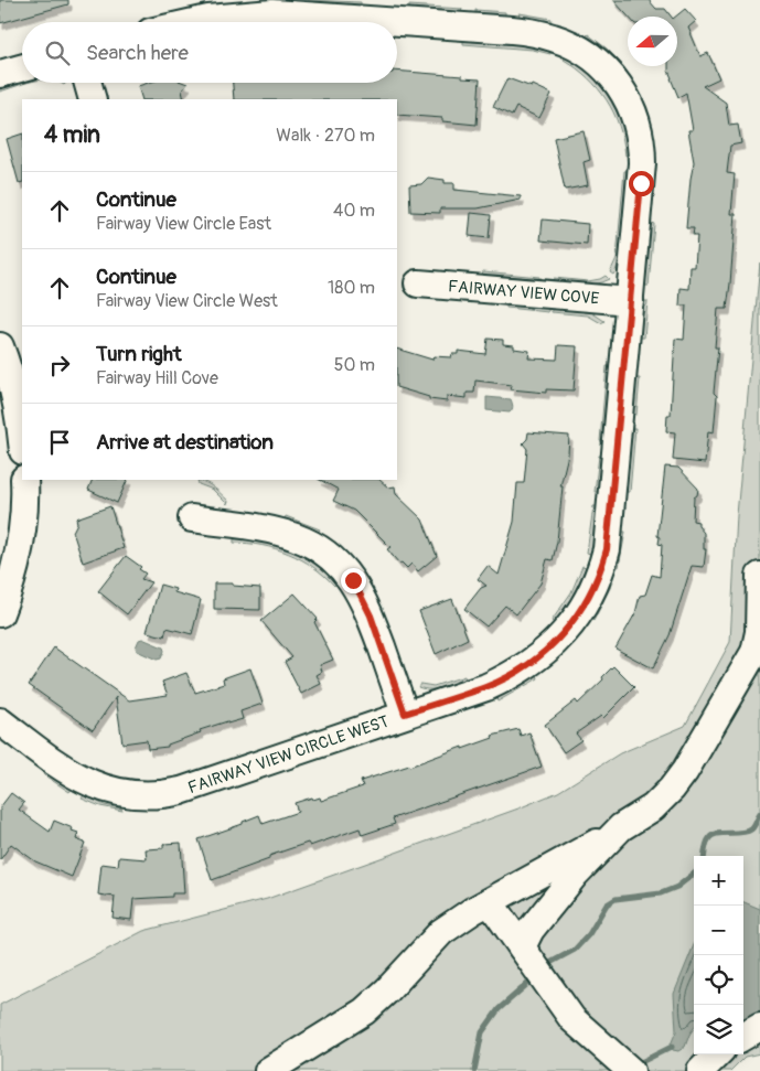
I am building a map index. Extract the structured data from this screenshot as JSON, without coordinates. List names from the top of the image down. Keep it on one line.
{"streets":{"street":["FAIRWAY VIEW COVE","FAIRWAY VIEW CIRCLE WEST"]},"crossings":[["FAIRWAY VIEW COVE","FAIRWAY VIEW CIRCLE WEST"]],"north":"left","page":{"search":"Search here","heading":["4 min","Walk · 270 m"],"list":[["Continue","Fairway View Circle East","40 m"],["Continue","Fairway View Circle West","180 m"],["Turn right","Fairway Hill Cove","50 m"],"Arrive at destination"],"map_buttons":["+","−"]}}
